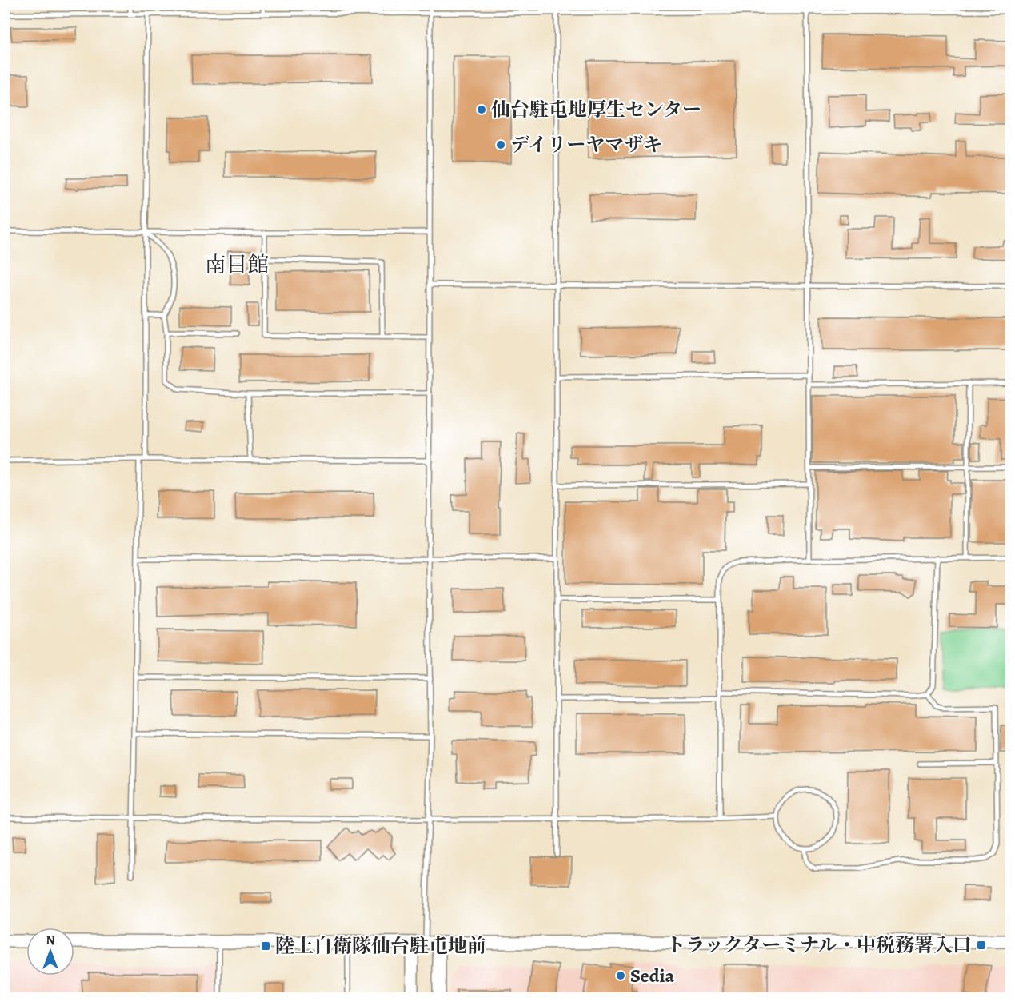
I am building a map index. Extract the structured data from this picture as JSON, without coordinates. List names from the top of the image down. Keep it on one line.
{"districts":["南目館"],"places":{"other":["仙台駐屯地厚生センター","デイリーヤマザキ","Sedia"],"transit":["トラックターミナル・中税務署入口","陸上自衛隊仙台駐屯地前"]},"north":"top"}
